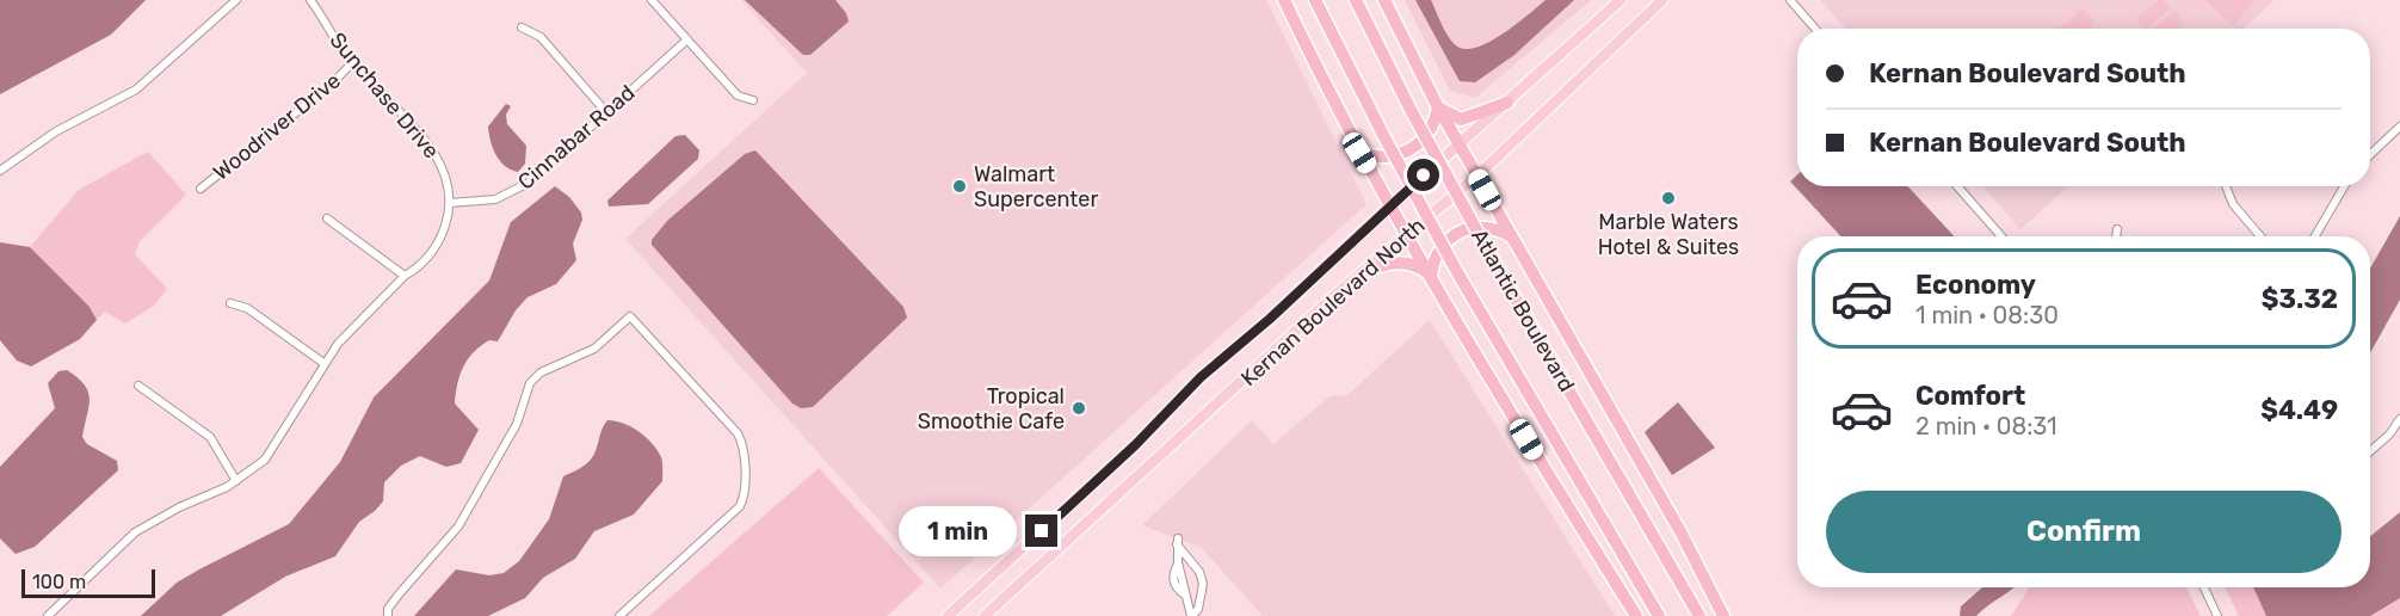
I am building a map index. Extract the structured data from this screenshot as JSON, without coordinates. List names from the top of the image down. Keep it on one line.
{"streets":{"highway":["Atlantic Boulevard"],"main road":["Kernan Boulevard North"],"street":["Sunchase Drive","Woodriver Drive","Cinnabar Road"]},"crossings":[["Sunchase Drive","Woodriver Drive"],["Sunchase Drive","Cinnabar Road"]],"places":["Walmart Supercenter","Marble Waters Hotel & Suites","Tropical Smoothie Cafe"],"scale_bar":"100 m","page":{"banner":["Kernan Boulevard South","Kernan Boulevard South"],"list":[{"name":"Economy","note":"1 min · 08:30","value":"$3.32"},{"name":"Comfort","note":"2 min · 08:31","value":"$4.49"}],"buttons":"Confirm","bubble":"1 min","scale":"100 m"}}
